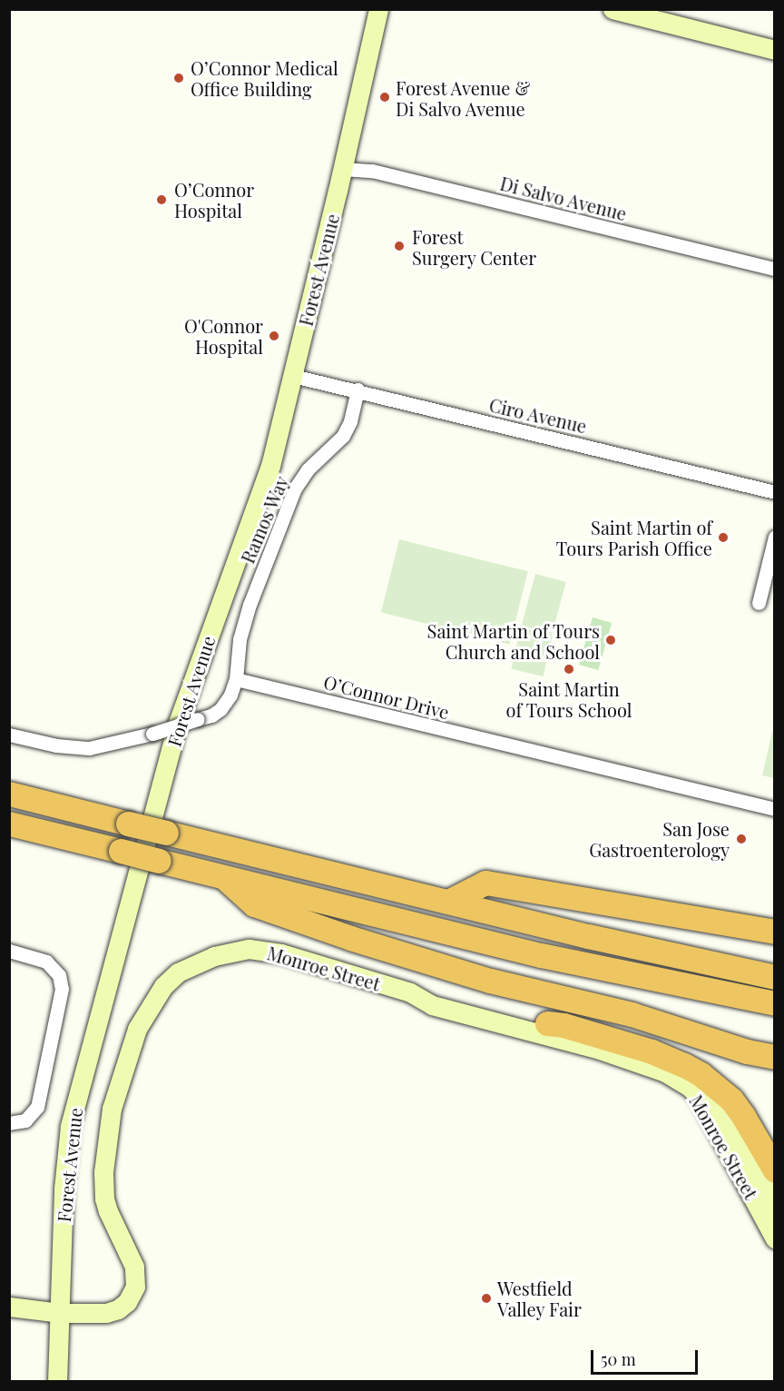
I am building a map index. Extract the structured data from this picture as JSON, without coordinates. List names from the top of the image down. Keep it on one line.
{"streets":{"main road":["Forest Avenue","Monroe Street"],"street":["Di Salvo Avenue","Ciro Avenue","Ramos Way","O’Connor Drive"]},"crossings":[["Di Salvo Avenue","Forest Avenue"],["Forest Avenue","Ciro Avenue"],["Forest Avenue","Monroe Street"],["Ciro Avenue","Ramos Way"],["Ramos Way","O’Connor Drive"]],"places":["O’Connor Medical Office Building","Forest Avenue & Di Salvo Avenue","O’Connor Hospital","Forest Surgery Center","O'Connor Hospital","Saint Martin of Tours Parish Office","Saint Martin of Tours Church and School","Saint Martin of Tours School","San Jose Gastroenterology","Westfield Valley Fair"],"scale_bar":"50 m"}
